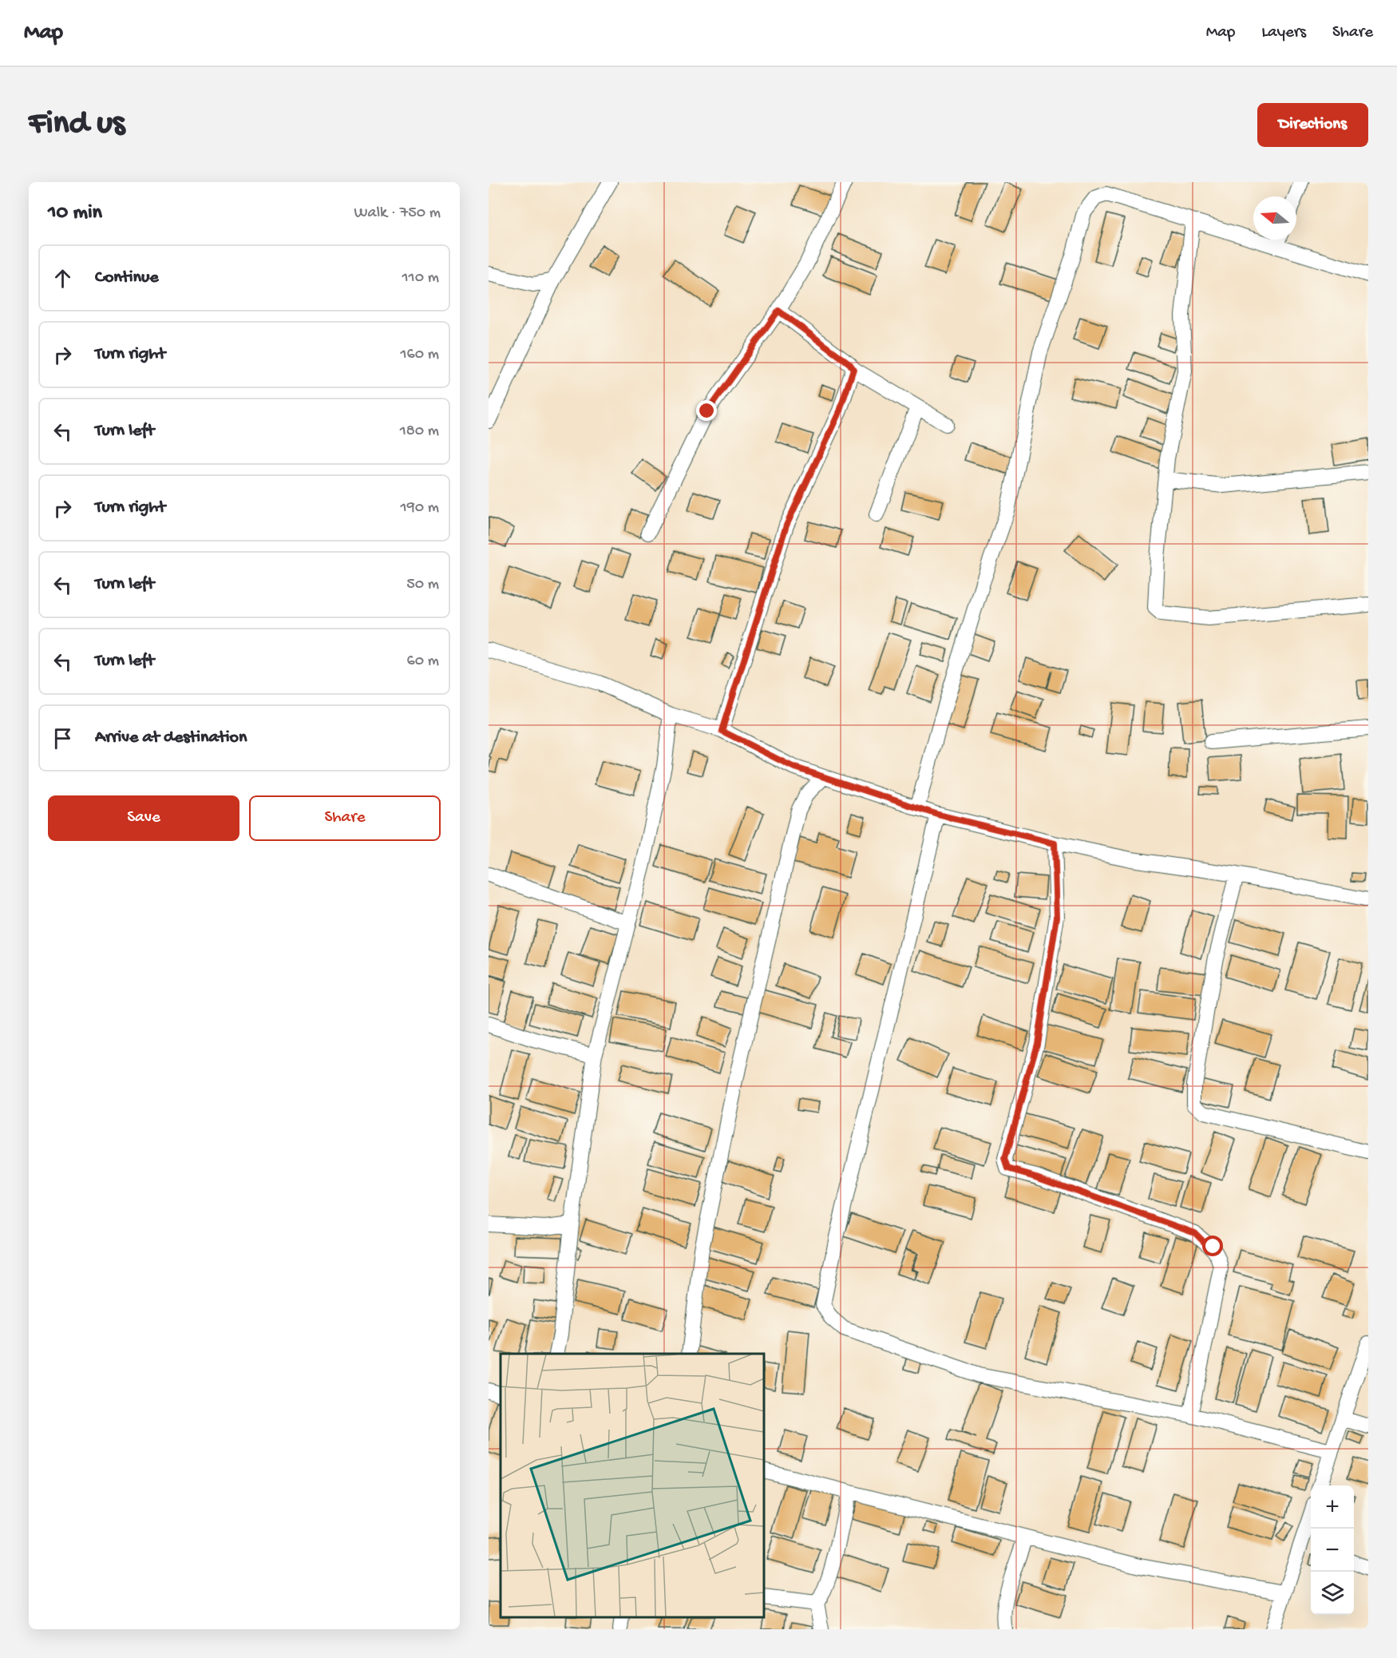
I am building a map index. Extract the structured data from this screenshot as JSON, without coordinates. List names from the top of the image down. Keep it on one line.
{"north":"left","page":{"header":"Map","nav":["Map","Layers","Share"],"buttons":["Directions",["Save","Share"]],"title":"Find us","heading":["10 min","Walk · 750 m"],"list":[["Continue","110 m"],["Turn right","160 m"],["Turn left","180 m"],["Turn right","190 m"],["Turn left","50 m"],["Turn left","60 m"],"Arrive at destination"],"map_buttons":["+","−"]}}
